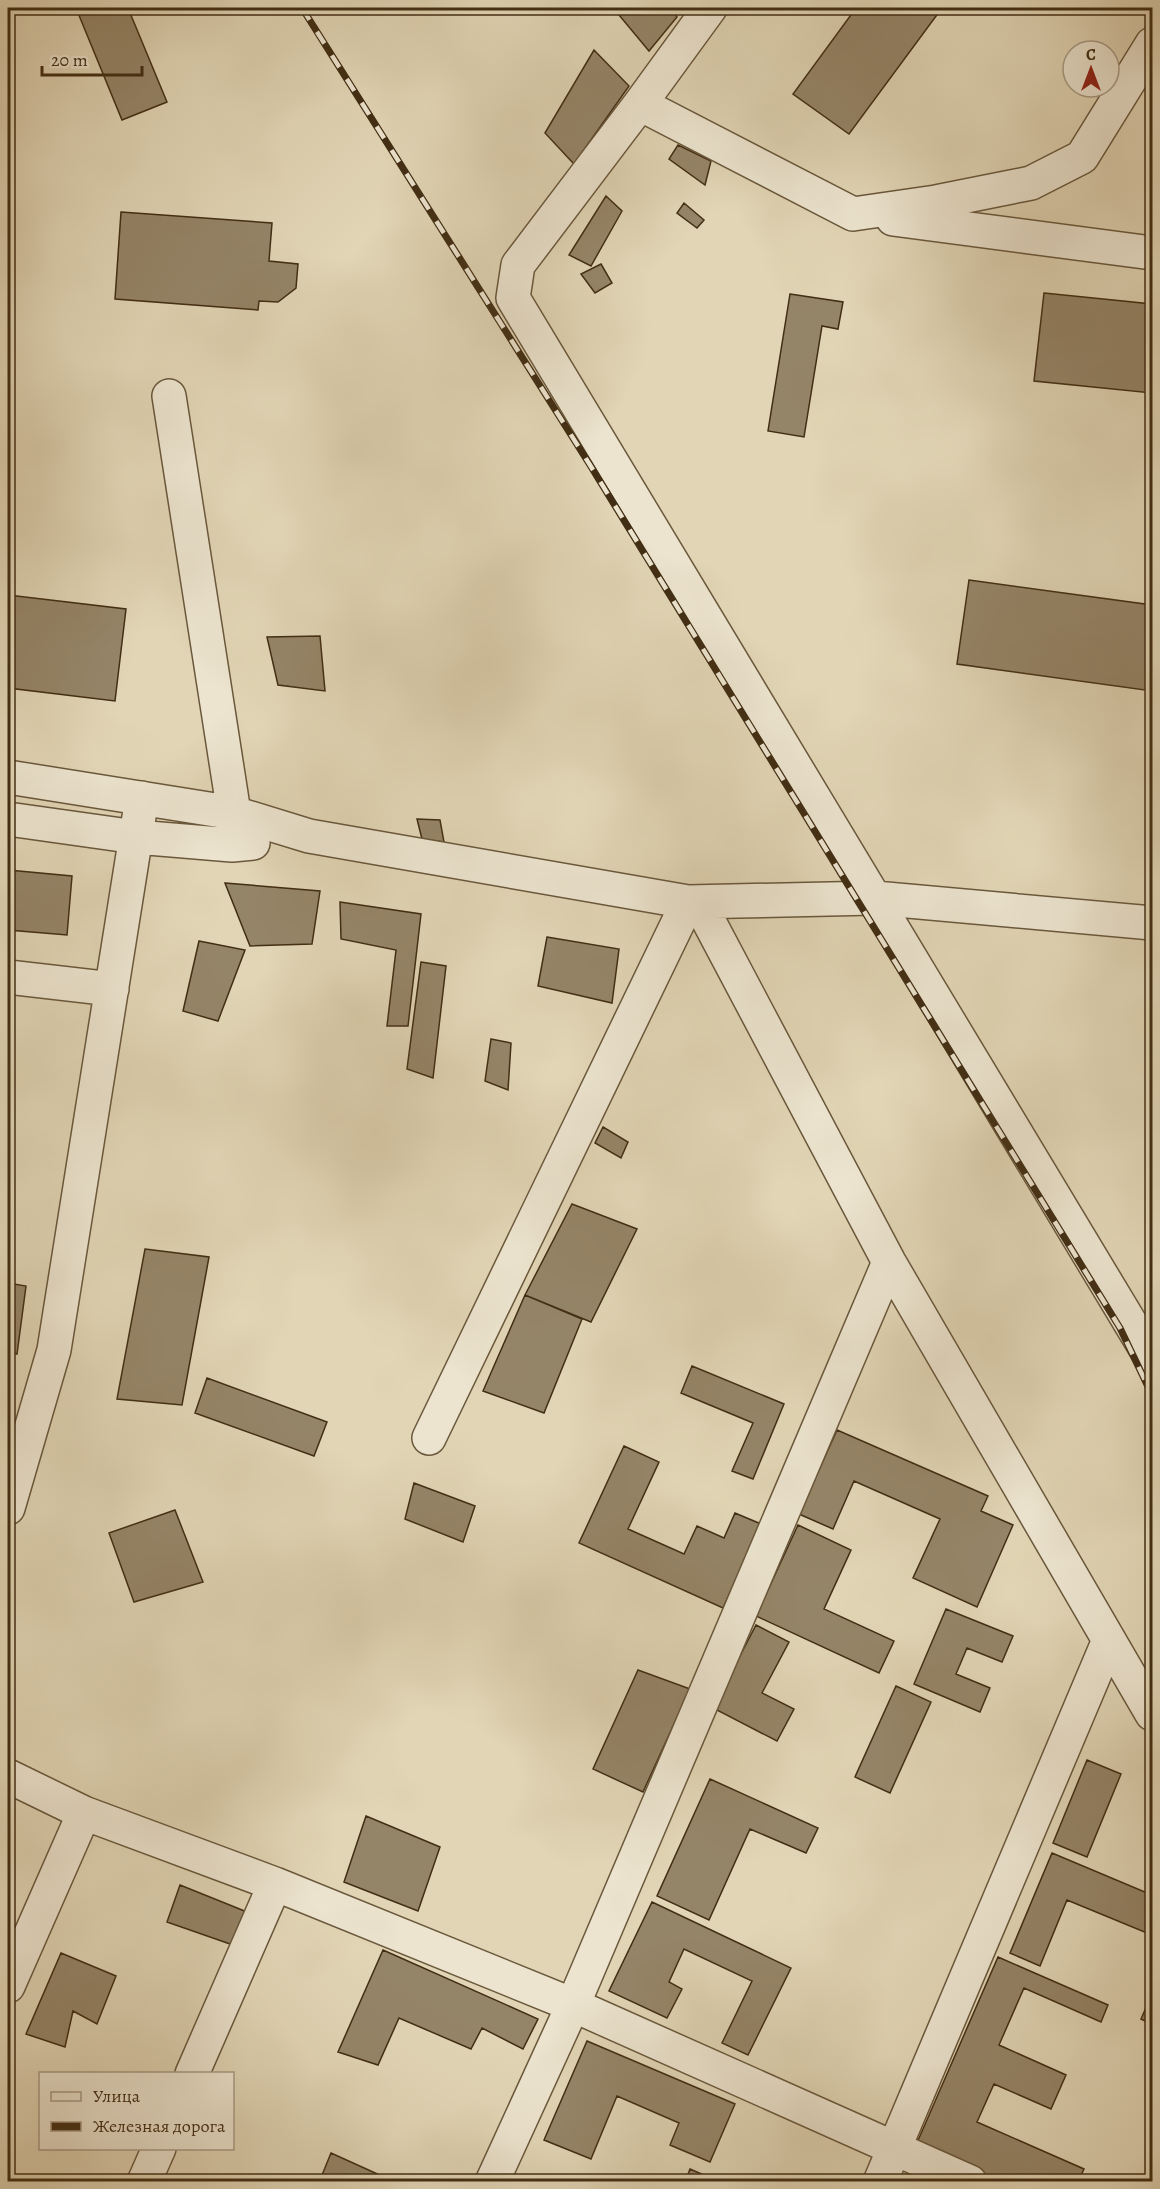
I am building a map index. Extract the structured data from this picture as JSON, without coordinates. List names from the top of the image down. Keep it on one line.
{"legend":["Улица","Железная дорога"],"scale_bar":"20 m","north":"top"}
